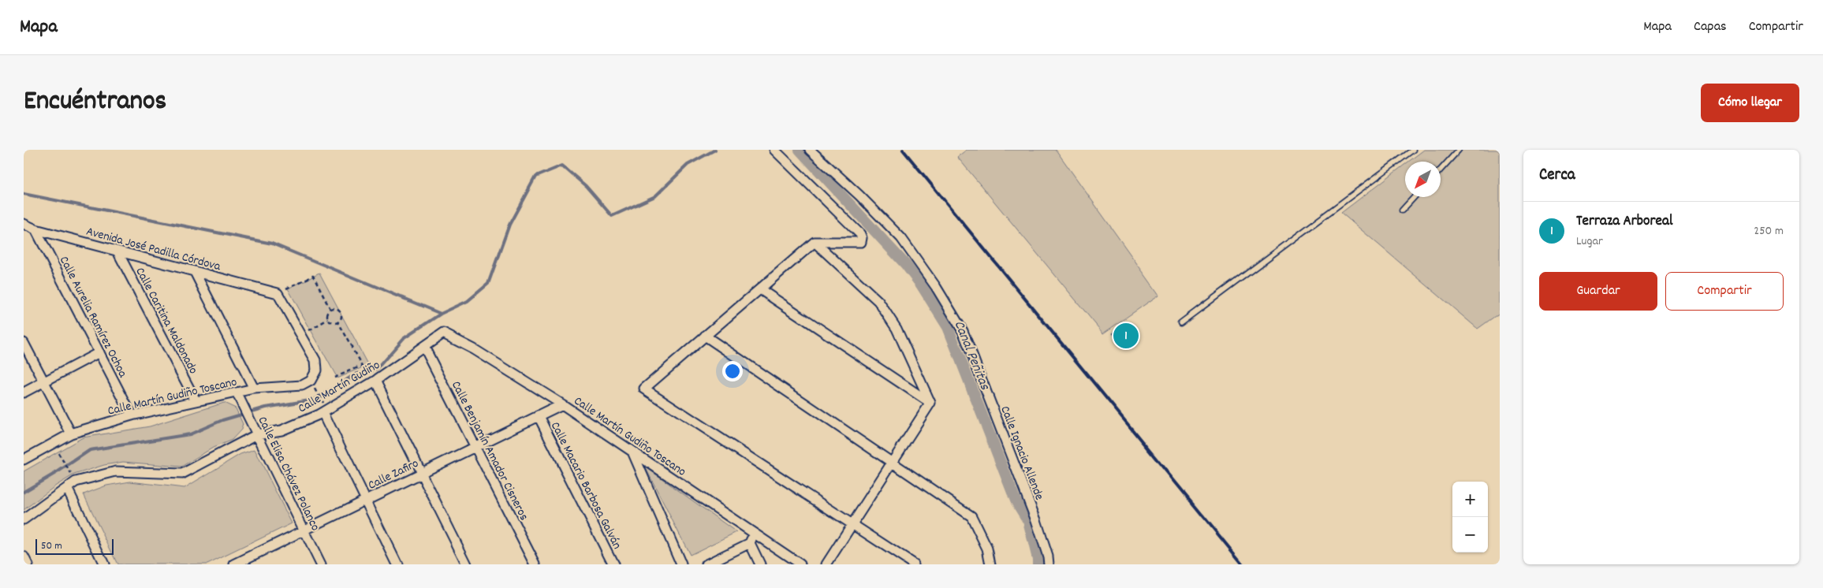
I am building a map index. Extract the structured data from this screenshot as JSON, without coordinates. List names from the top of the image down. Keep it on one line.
{"streets":{"street":["Avenida José Padilla Córdova","Calle Aurelia Ramírez Ochoa","Calle Caritina Maldonado","Calle Martín Gudiño","Calle Martín Gudiño Toscano","Calle Benjamín Amador Cisneros","Calle Ignacio Allende","Calle Elisa Chávez Polanco","Calle Zafiro","Calle Macario Barbosa Galván"]},"crossings":[["Avenida José Padilla Córdova","Calle Aurelia Ramírez Ochoa"],["Avenida José Padilla Córdova","Calle Caritina Maldonado"],["Avenida José Padilla Córdova","Calle Martín Gudiño Toscano"],["Calle Aurelia Ramírez Ochoa","Calle Martín Gudiño Toscano"],["Calle Caritina Maldonado","Calle Martín Gudiño Toscano"],["Calle Martín Gudiño","Calle Martín Gudiño Toscano"],["Calle Martín Gudiño","Calle Benjamín Amador Cisneros"],["Calle Martín Gudiño","Calle Elisa Chávez Polanco"],["Calle Martín Gudiño Toscano","Calle Elisa Chávez Polanco"],["Calle Martín Gudiño Toscano","Calle Zafiro"],["Calle Benjamín Amador Cisneros","Calle Zafiro"],["Calle Elisa Chávez Polanco","Calle Zafiro"],["Calle Zafiro","Calle Macario Barbosa Galván"]],"water":["Canal Peñitas"],"scale_bar":"50 m","north":"bottom left","page":{"header":"Mapa","nav":["Mapa","Capas","Compartir"],"title":"Encuéntranos","buttons":["Cómo llegar",["Guardar","Compartir"]],"heading":"Cerca","list":[{"mark":"1","name":"Terraza Arboreal","note":"Lugar","value":"250 m"}],"pins":"1","map_buttons":["+","−"],"scale":"50 m"}}
